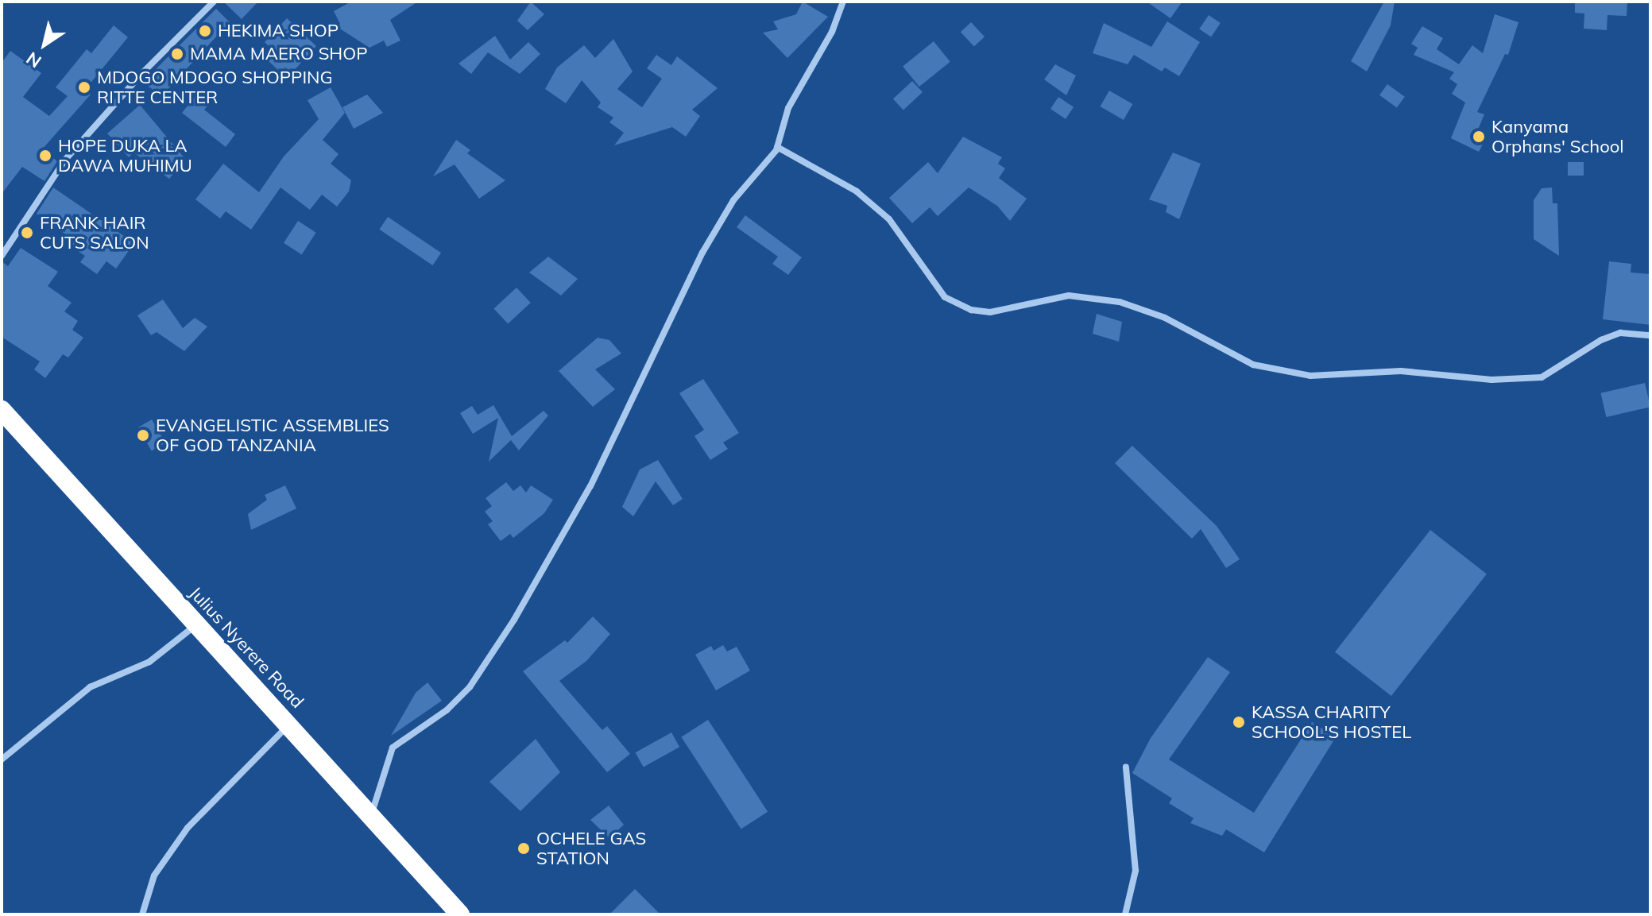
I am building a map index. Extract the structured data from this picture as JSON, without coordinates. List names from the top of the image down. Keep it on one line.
{"streets":{"highway":["Julius Nyerere Road"]},"places":["HEKIMA SHOP","MAMA MAERO SHOP","MDOGO MDOGO SHOPPING RITTE CENTER","Kanyama Orphans' School","HOPE DUKA LA DAWA MUHIMU","FRANK HAIR CUTS SALON","EVANGELISTIC ASSEMBLIES OF GOD TANZANIA","KASSA CHARITY SCHOOL'S HOSTEL","OCHELE GAS STATION"],"north":"bottom left"}
